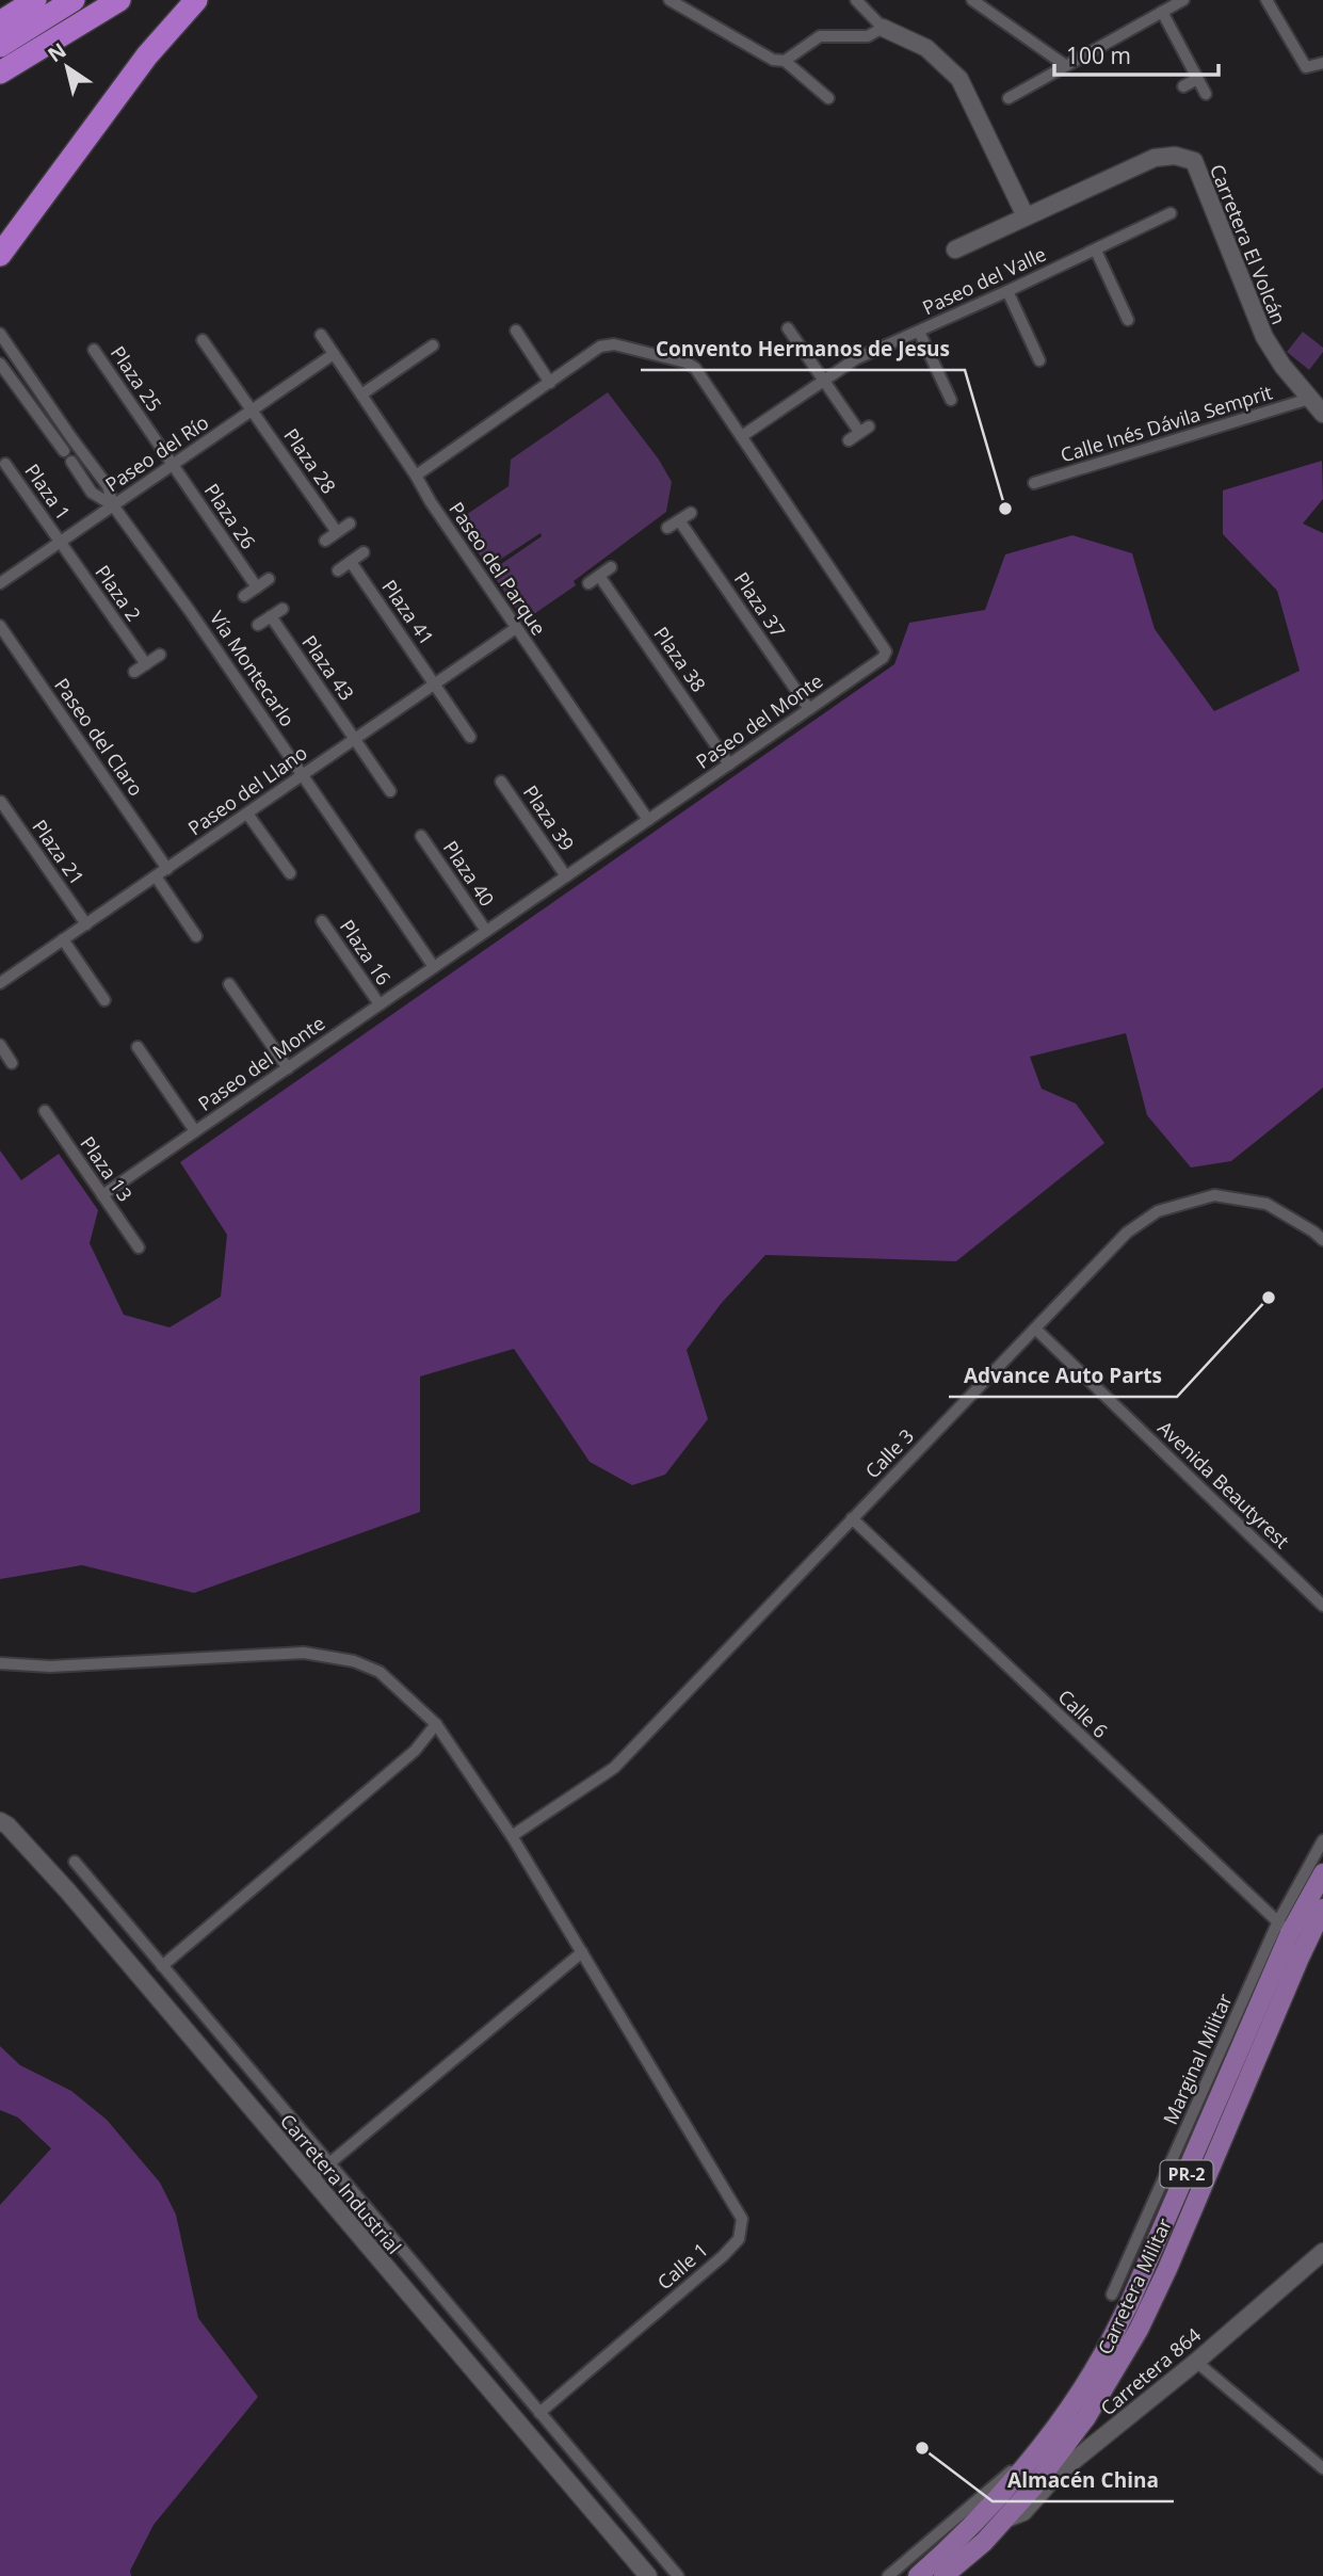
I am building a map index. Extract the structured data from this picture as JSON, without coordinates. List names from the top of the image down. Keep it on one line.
{"streets":{"main road":["PR-2","Carretera Militar"],"street":["Carretera El Volcán","Paseo del Valle","Plaza 25","Calle Inés Dávila Semprit","Paseo del Río","Plaza 28","Plaza 1","Plaza 26","Paseo del Parque","Plaza 2","Plaza 37","Plaza 41","Plaza 38","Plaza 43","Vía Montecarlo","Paseo del Monte","Paseo del Claro","Paseo del Llano","Plaza 39","Plaza 21","Plaza 40","Plaza 16","Plaza 13","Calle 3","Avenida Beautyrest","Calle 6","Marginal Militar","Carretera Industrial","Calle 1","Carretera 864"]},"crossings":[["Carretera El Volcán","Calle Inés Dávila Semprit"],["Paseo del Valle","Paseo del Monte"],["Plaza 25","Paseo del Río"],["Plaza 25","Plaza 26"],["Paseo del Río","Plaza 28"],["Paseo del Río","Plaza 1"],["Paseo del Río","Plaza 26"],["Paseo del Río","Paseo del Parque"],["Paseo del Río","Plaza 2"],["Paseo del Río","Vía Montecarlo"],["Plaza 1","Plaza 2"],["Paseo del Parque","Paseo del Monte"],["Paseo del Parque","Paseo del Llano"],["Plaza 37","Paseo del Monte"],["Plaza 41","Paseo del Llano"],["Plaza 38","Paseo del Monte"],["Plaza 43","Paseo del Llano"],["Vía Montecarlo","Paseo del Monte"],["Vía Montecarlo","Paseo del Llano"],["Paseo del Monte","Plaza 39"],["Paseo del Monte","Plaza 40"],["Paseo del Monte","Plaza 16"],["Paseo del Monte","Plaza 13"],["Paseo del Claro","Paseo del Llano"],["Paseo del Llano","Plaza 21"],["Calle 3","Avenida Beautyrest"],["Calle 3","Calle 6"],["Calle 3","Calle 1"],["Calle 6","Marginal Militar"],["Calle 6","Carretera Militar"],["Marginal Militar","Carretera Militar"],["Carretera Militar","Carretera 864"]],"places":["Convento Hermanos de Jesus","Advance Auto Parts","Almacén China"],"scale_bar":"100 m","north":"top left"}
